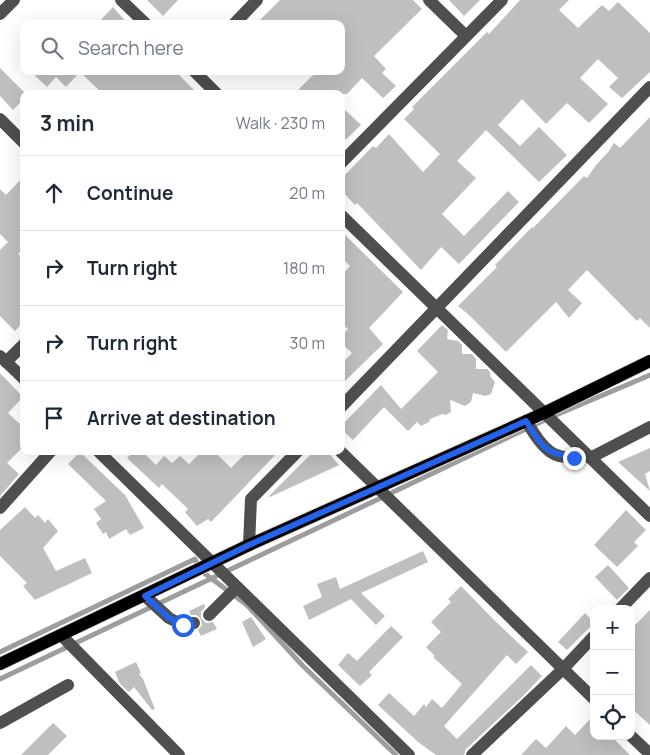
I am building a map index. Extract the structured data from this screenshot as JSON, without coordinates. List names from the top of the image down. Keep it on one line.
{"page":{"search":"Search here","heading":["3 min","Walk · 230 m"],"list":[["Continue","20 m"],["Turn right","180 m"],["Turn right","30 m"],"Arrive at destination"],"map_buttons":["+","−"]}}
